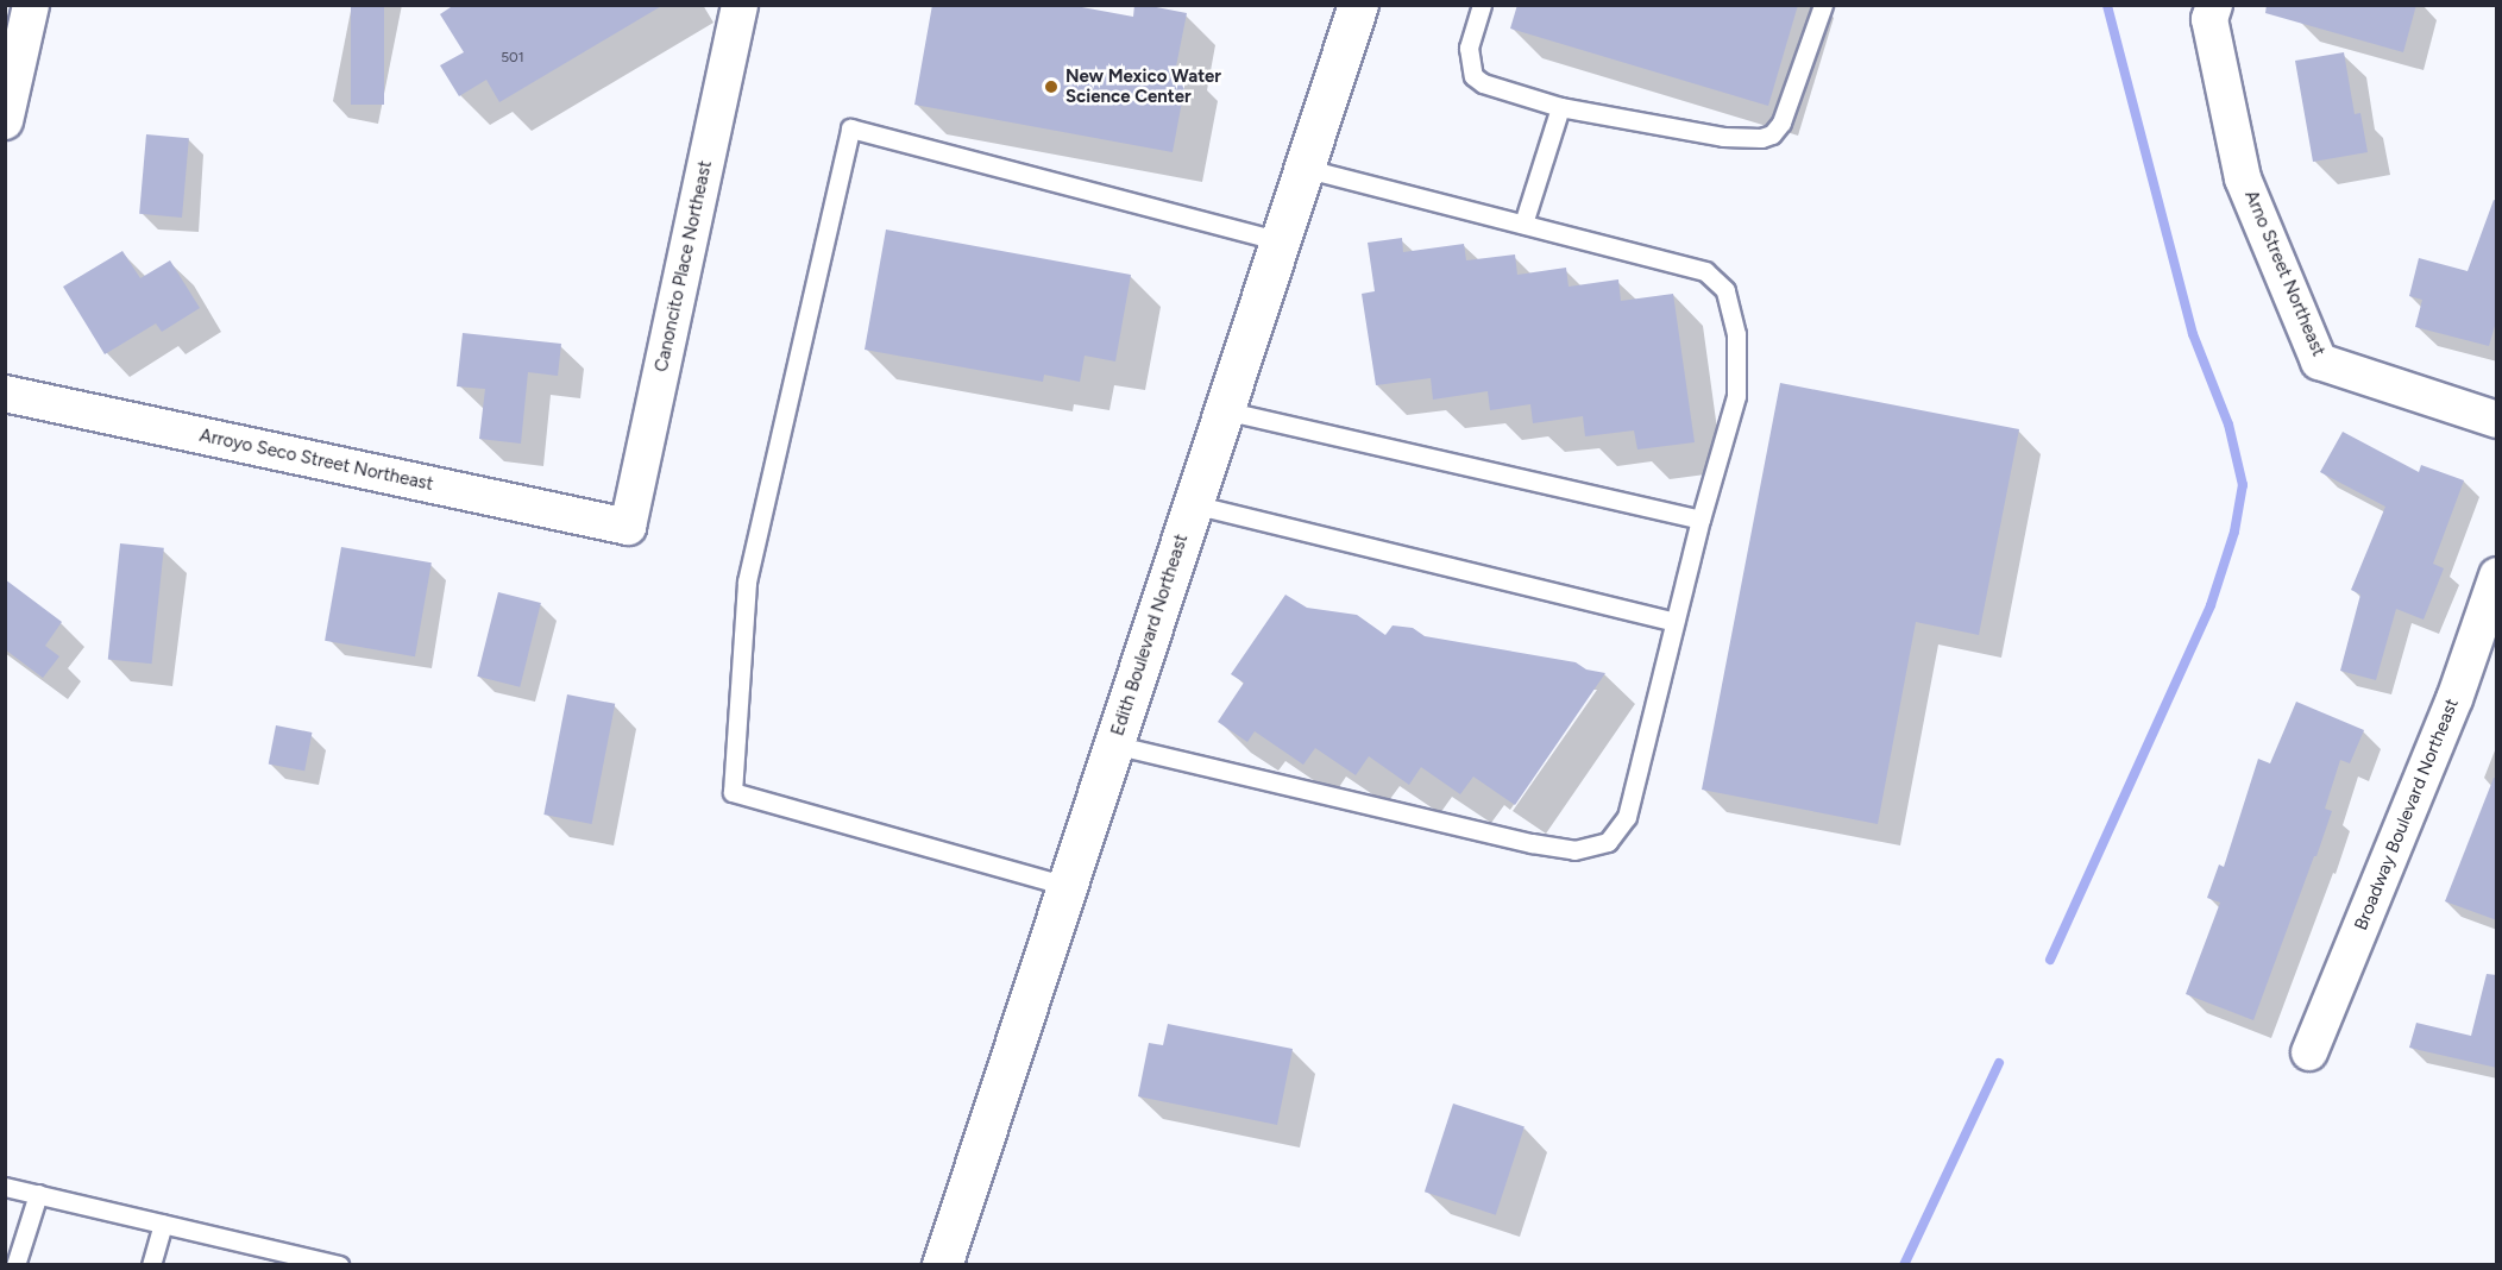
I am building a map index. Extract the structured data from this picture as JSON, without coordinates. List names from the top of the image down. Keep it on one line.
{"streets":{"street":["Canoncito Place Northeast","Arno Street Northeast","Arroyo Seco Street Northeast","Edith Boulevard Northeast","Broadway Boulevard Northeast"]},"crossings":[["Canoncito Place Northeast","Arroyo Seco Street Northeast"]],"places":["New Mexico Water Science Center"],"house_numbers":["501"]}
